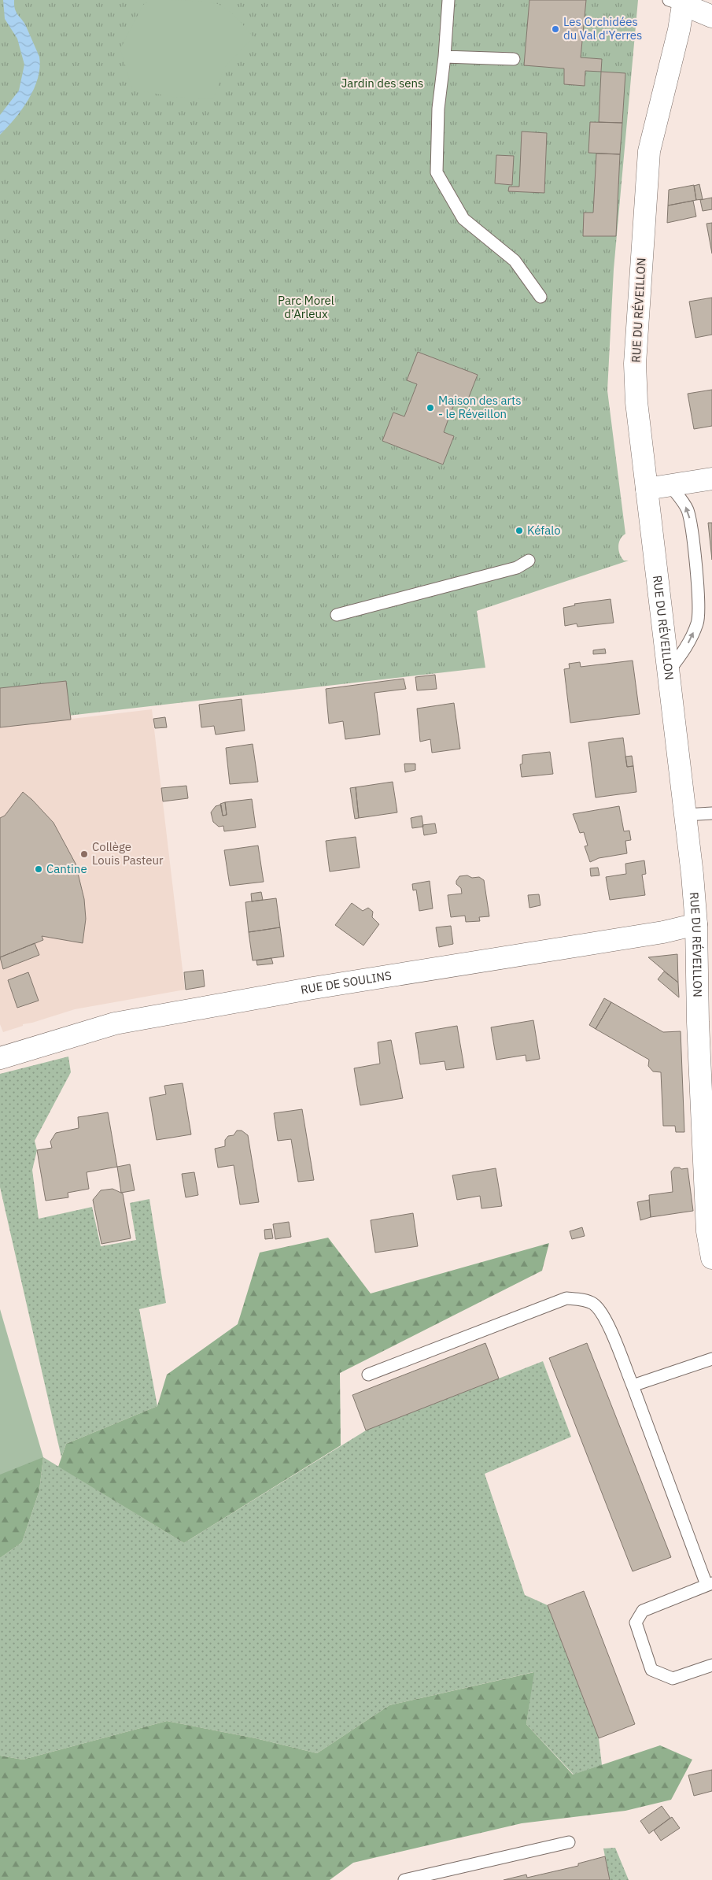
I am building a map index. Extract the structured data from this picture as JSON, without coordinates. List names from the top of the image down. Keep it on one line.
{"streets":{"street":["RUE DU RÉVEILLON","RUE DE SOULINS"]},"crossings":[["RUE DU RÉVEILLON","RUE DE SOULINS"]],"parks":["Jardin des sens","Parc Morel d’Arleux"],"places":["Les Orchidées du Val d'Yerres","Maison des arts - le Réveillon","Kéfalo","Collège Louis Pasteur","Cantine"]}
